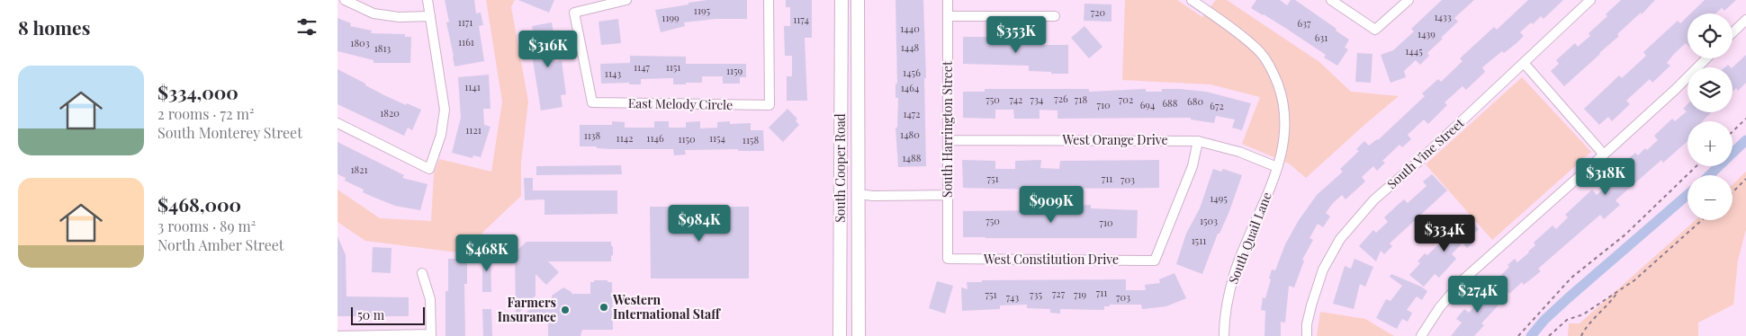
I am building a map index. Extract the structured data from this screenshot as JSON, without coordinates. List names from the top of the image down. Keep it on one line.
{"streets":{"main road":["South Cooper Road"],"street":["East Melody Circle","South Harrington Street","West Orange Drive","South Vine Street","South Quail Lane","West Constitution Drive"]},"crossings":[["South Harrington Street","West Orange Drive"],["South Harrington Street","West Constitution Drive"],["West Orange Drive","South Quail Lane"],["West Orange Drive","West Constitution Drive"]],"places":["Western International Staff","Farmers Insurance"],"house_numbers":["1195","720","1433","1199","1174","1171","637","1440","1439","631","1161","1803","1448","1813","1445","1147","1151","1159","1456","1143","1141","1464","726","750","742","734","718","702","680","688","710","694","672","1820","1472","1121","1480","1138","1142","1146","1154","1150","1158","1488","1821","751","711","703","1495","750","1503","710","1511","711","727","751","735","719","743","703"],"scale_bar":"50 m","page":{"heading":"8 homes","map_buttons":["+","−"],"price":["$353K","$316K","$318K","$909K","$984K","$334K","$468K","$274K"],"list":[{"name":"$334,000","note":"2 rooms · 72 m² · South Monterey Street"},{"name":"$468,000","note":"3 rooms · 89 m² · North Amber Street"}],"scale":"50 m"}}
